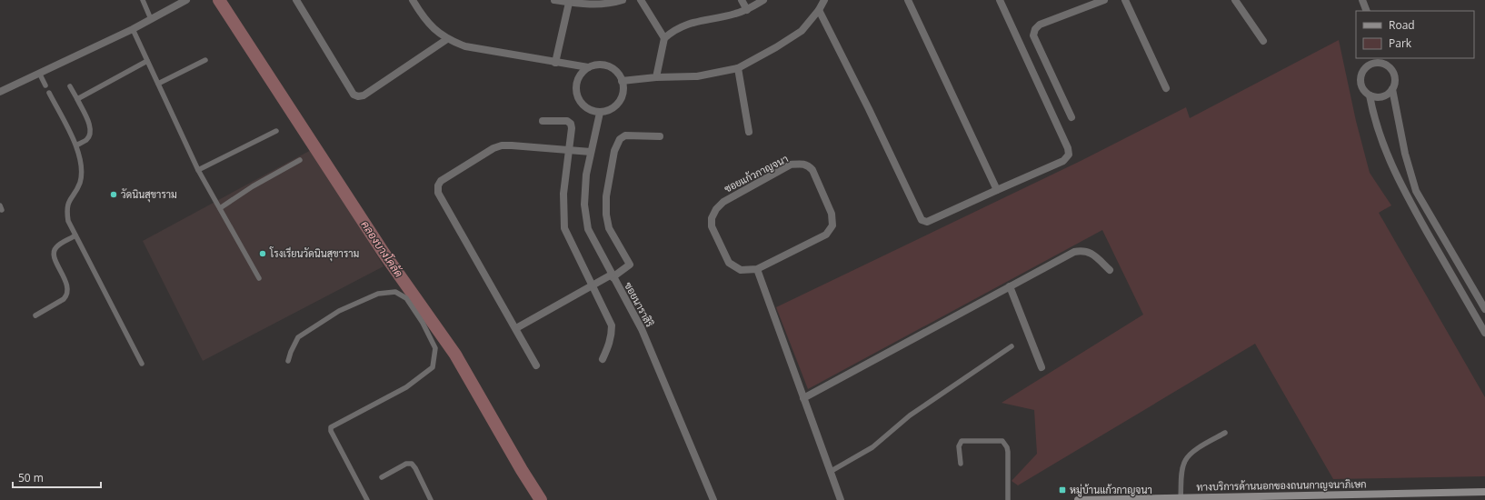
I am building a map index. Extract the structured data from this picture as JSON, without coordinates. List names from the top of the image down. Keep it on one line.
{"streets":{"main road":["ทางบริการด้านนอกของถนนกาญจนาภิเษก"],"street":["ซอยแก้วกาญจนา","ซอยนาราสิริ"]},"water":["คลองบางโคลัด"],"places":{"other":["วัดนินสุขาราม","โรงเรียนวัดนินสุขาราม"],"transit":["หมู่บ้านแก้วกาญจนา"]},"legend":["Road","Park"],"scale_bar":"50 m"}
